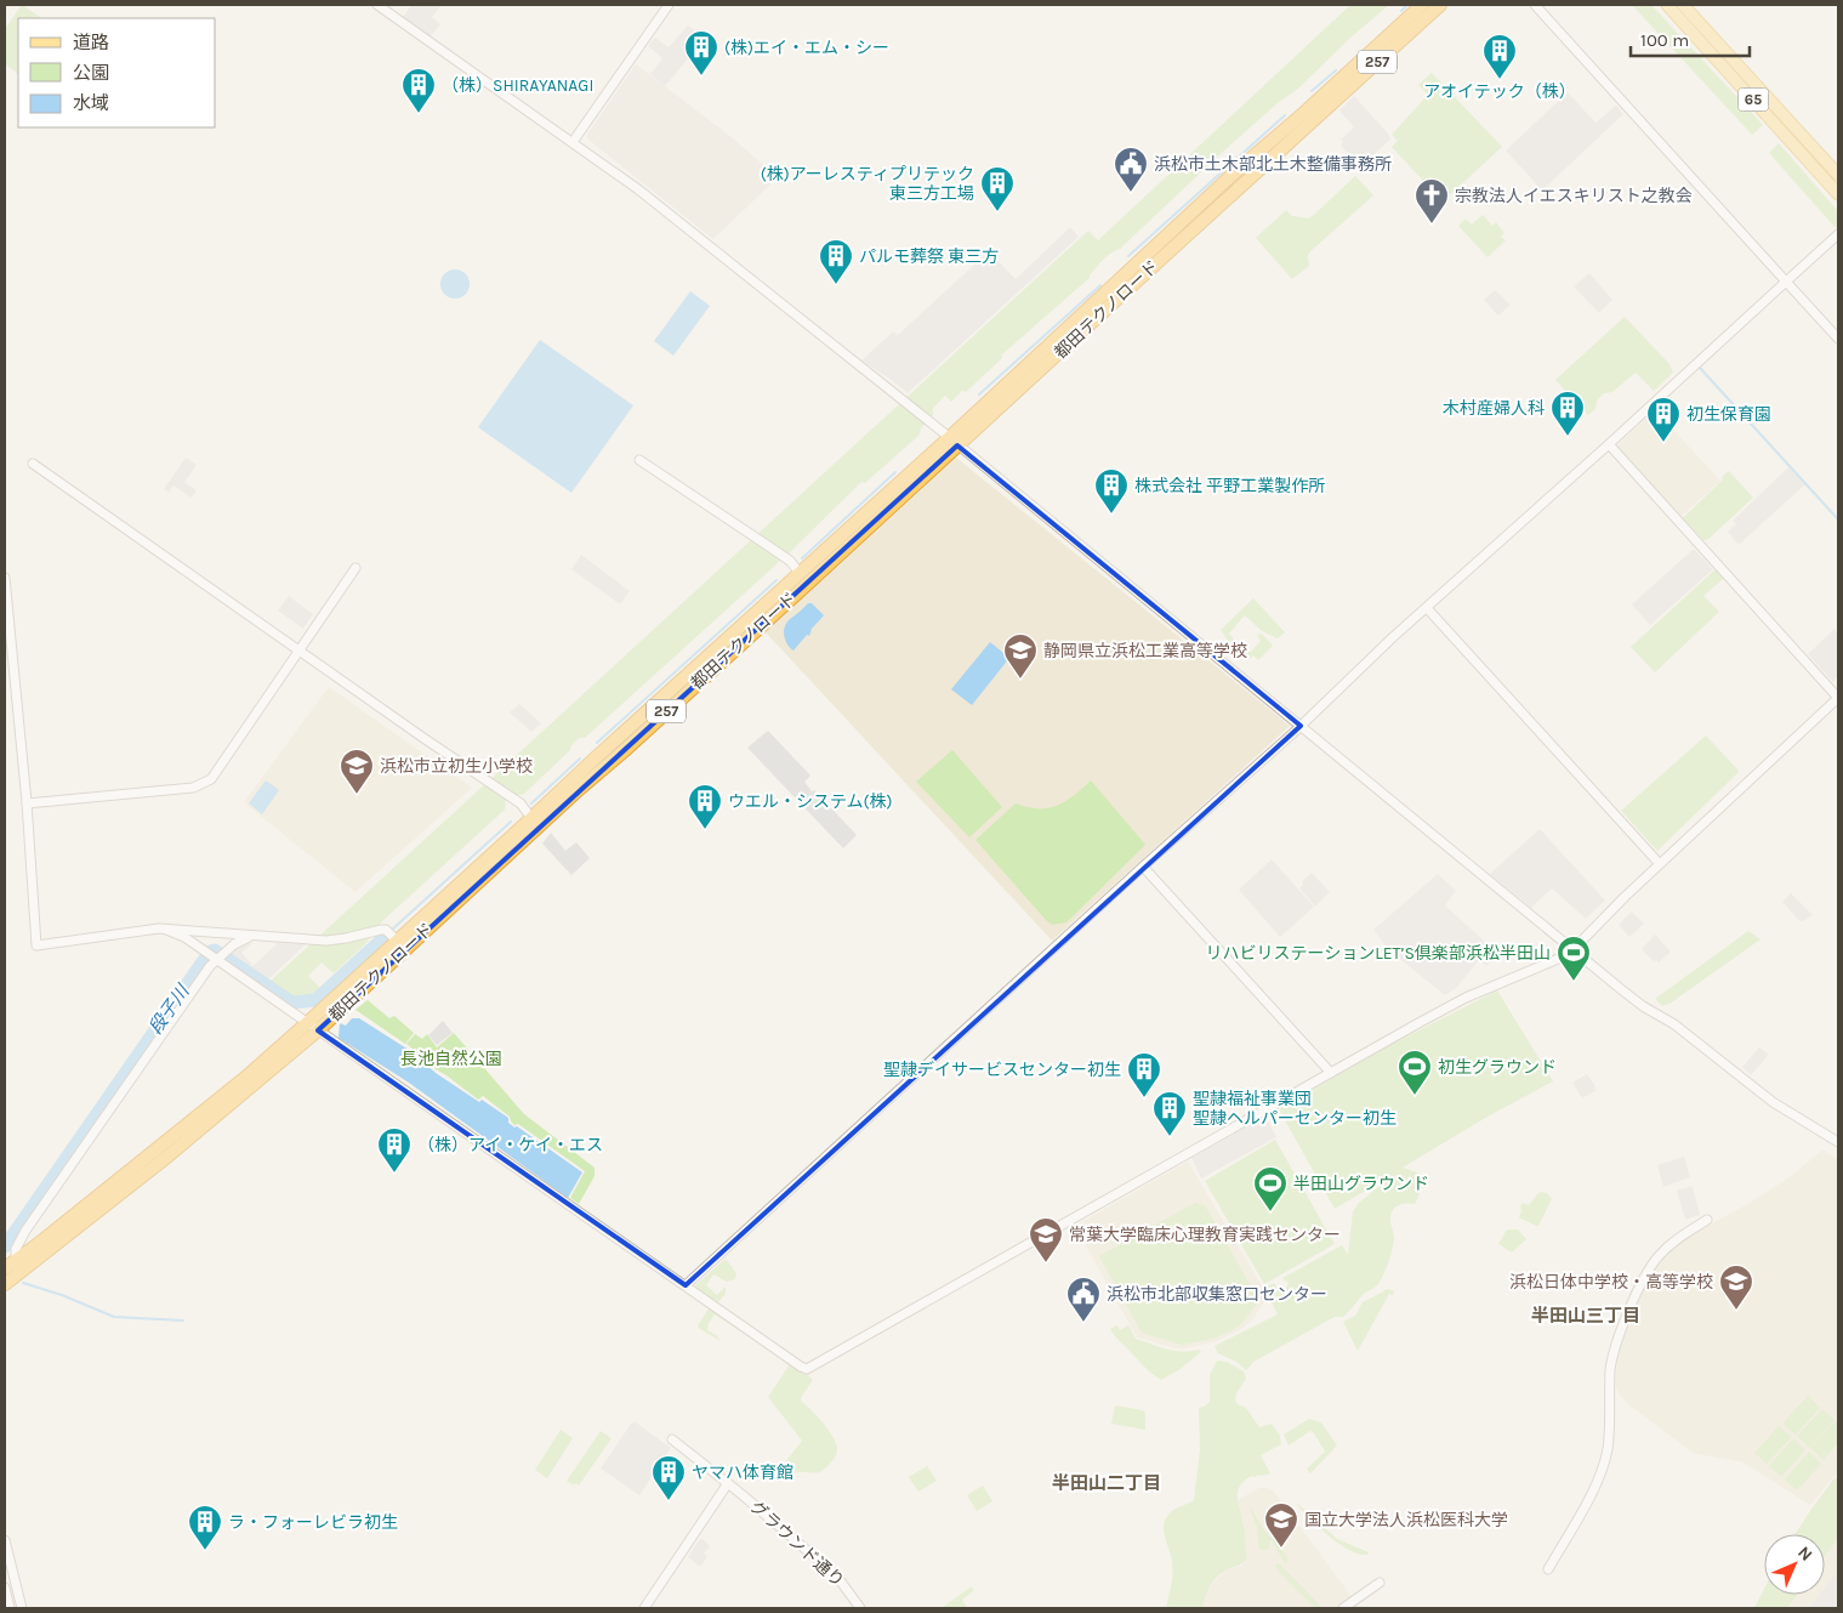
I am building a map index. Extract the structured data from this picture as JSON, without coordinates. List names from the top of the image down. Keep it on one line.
{"streets":{"highway":["257","都田テクノロード"],"main road":["65"],"street":["グラウンド通り"]},"districts":["半田山三丁目","半田山二丁目"],"water":["段子川"],"parks":["長池自然公園"],"places":{"building":["(株)エイ・エム・シー","アオイテック（株）","（株）SHIRAYANAGI","(株)アーレスティプリテック 東三方工場","パルモ葬祭 東三方","木村産婦人科","初生保育園","株式会社 平野工業製作所","ウエル・システム(株)","聖隷デイサービスセンター初生","聖隷福祉事業団 聖隷ヘルパーセンター初生","（株）アイ・ケイ・エス","ヤマハ体育館","ラ・フォーレビラ初生"],"public building":["浜松市土木部北土木整備事務所","浜松市北部収集窓口センター"],"church":["宗教法人イエスキリスト之教会"],"school or university":["静岡県立浜松工業高等学校","浜松市立初生小学校","常葉大学臨床心理教育実践センター","浜松日体中学校・高等学校","国立大学法人浜松医科大学"],"sports":["リハビリステーションLET’S倶楽部浜松半田山","初生グラウンド","半田山グラウンド"]},"legend":["道路","公園","水域"],"scale_bar":"100 m","north":"top right"}
